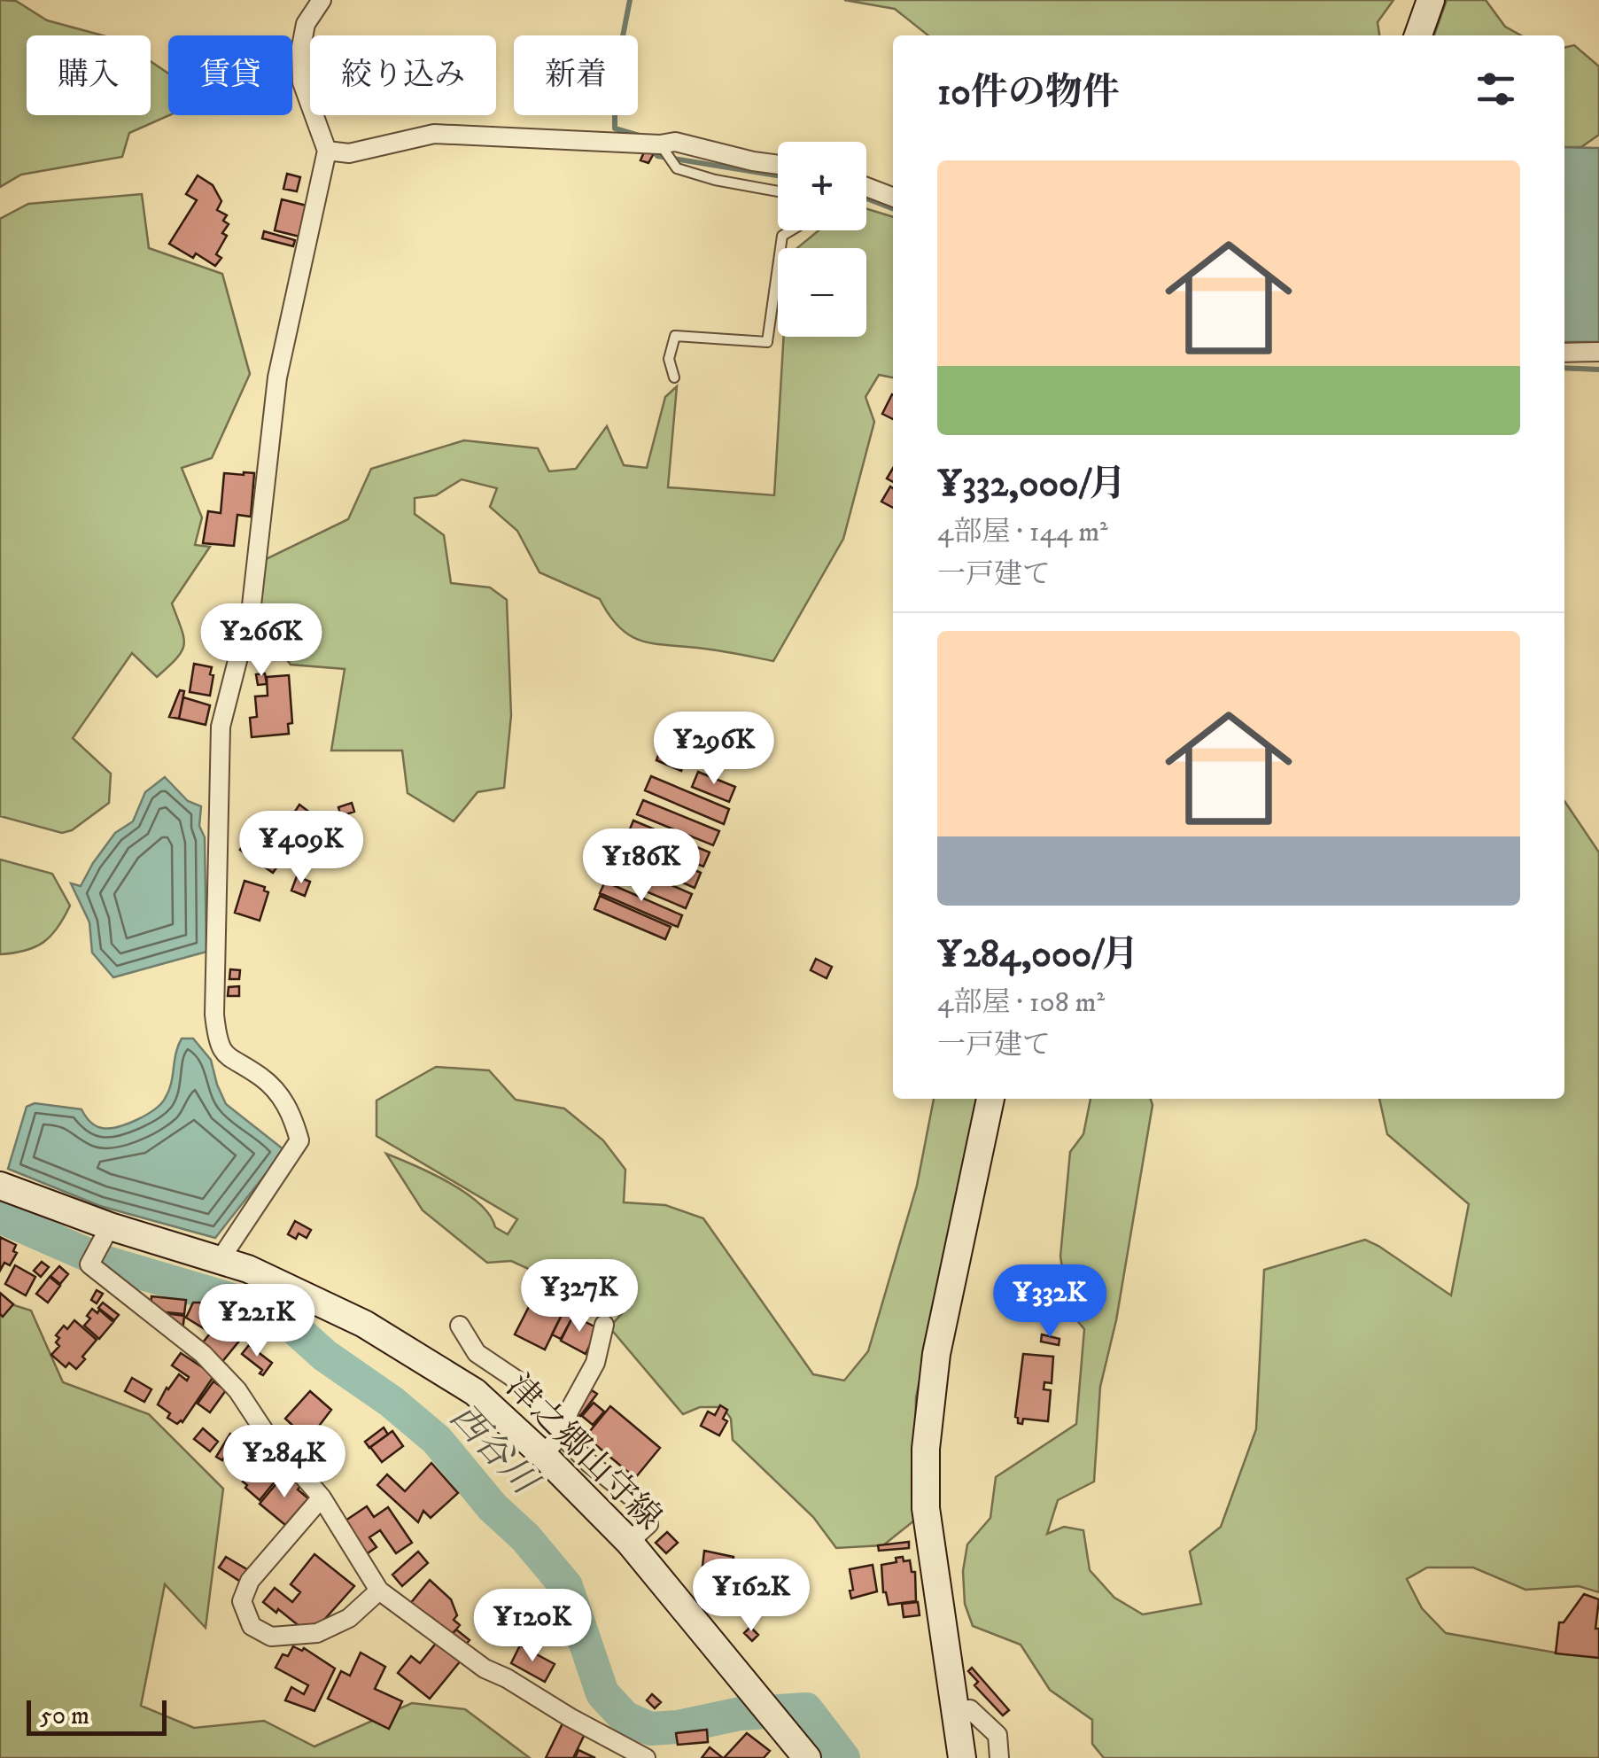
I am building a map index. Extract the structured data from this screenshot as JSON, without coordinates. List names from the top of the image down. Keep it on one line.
{"streets":{"main road":["津之郷山守線"]},"water":["西谷川"],"scale_bar":"50 m","page":{"chip":["購入","賃貸","絞り込み","新着"],"heading":"10件の物件","map_buttons":["+","−"],"list":[{"name":"¥332,000/月","note":"4部屋 · 144 m² · 一戸建て"},{"name":"¥284,000/月","note":"4部屋 · 108 m² · 一戸建て"}],"price":["¥266K","¥296K","¥409K","¥186K","¥327K","¥332K","¥221K","¥284K","¥162K","¥120K"],"scale":"50 m"}}
